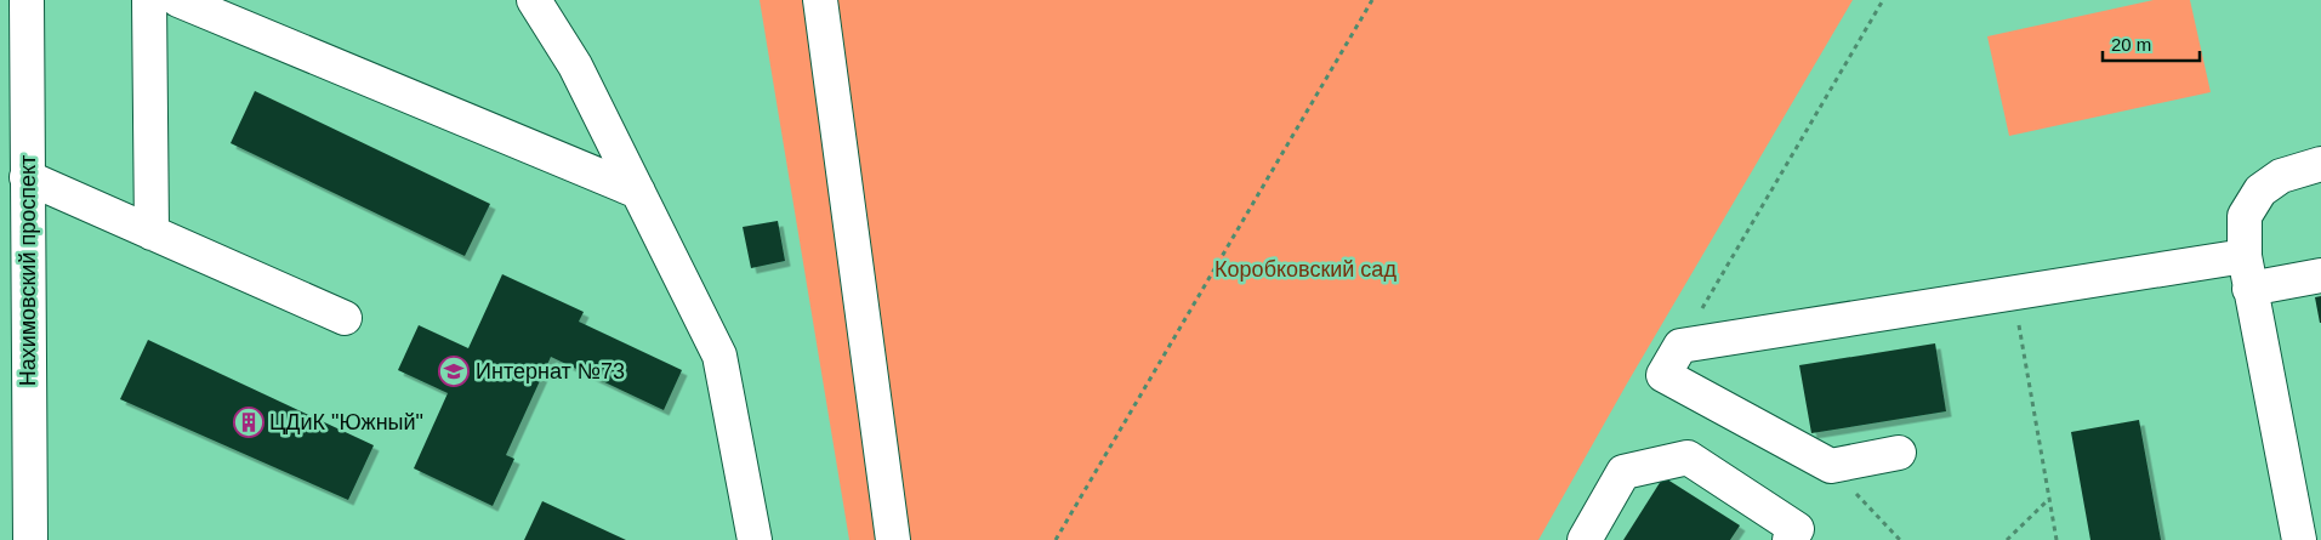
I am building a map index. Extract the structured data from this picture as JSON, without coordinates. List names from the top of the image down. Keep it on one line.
{"streets":{"main road":["Нахимовский проспект"]},"parks":["Коробковский сад"],"places":{"school or university":["Интернат №73"],"building":["ЦДиК \"Южный\""]},"scale_bar":"20 m"}
